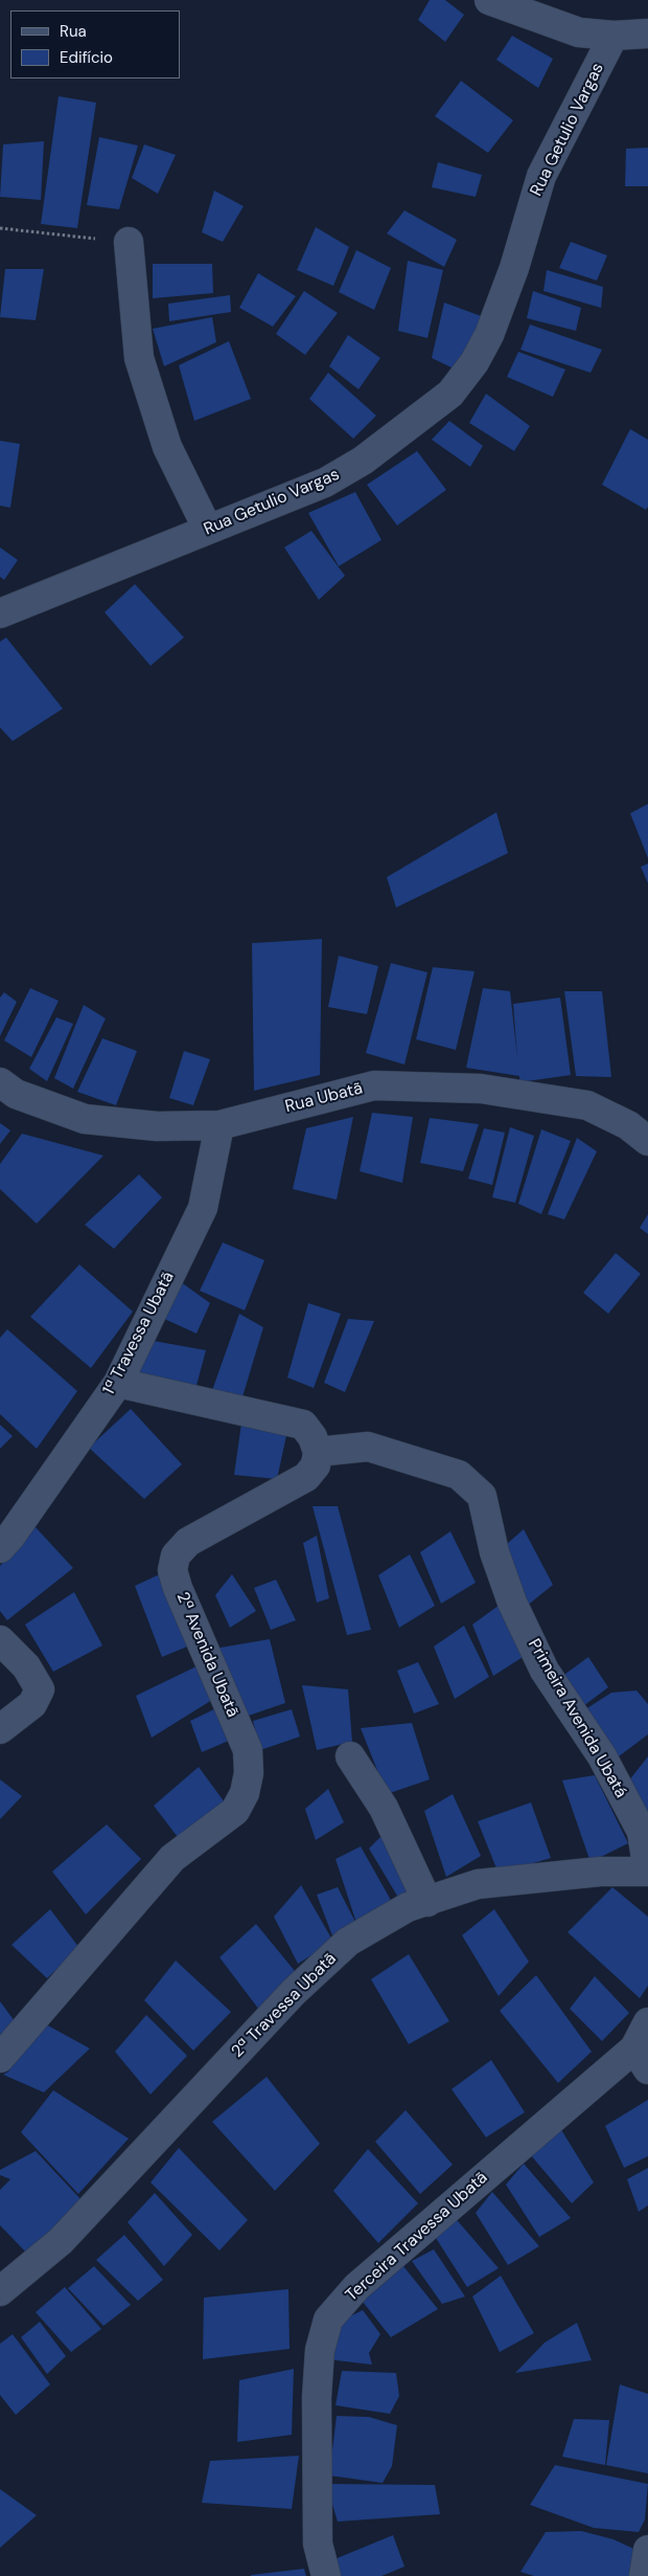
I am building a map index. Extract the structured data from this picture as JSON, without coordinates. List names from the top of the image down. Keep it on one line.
{"streets":{"street":["Rua Getulio Vargas","Rua Ubatã","1ª Travessa Ubatã","2ª Avenida Ubatã","Primeira Avenida Ubatá","2ª Travessa Ubatã","Terceira Travessa Ubatã"]},"crossings":[["Rua Ubatã","1ª Travessa Ubatã"],["2ª Avenida Ubatã","Primeira Avenida Ubatá"],["Primeira Avenida Ubatá","2ª Travessa Ubatã"]],"legend":["Rua","Edifício"]}
